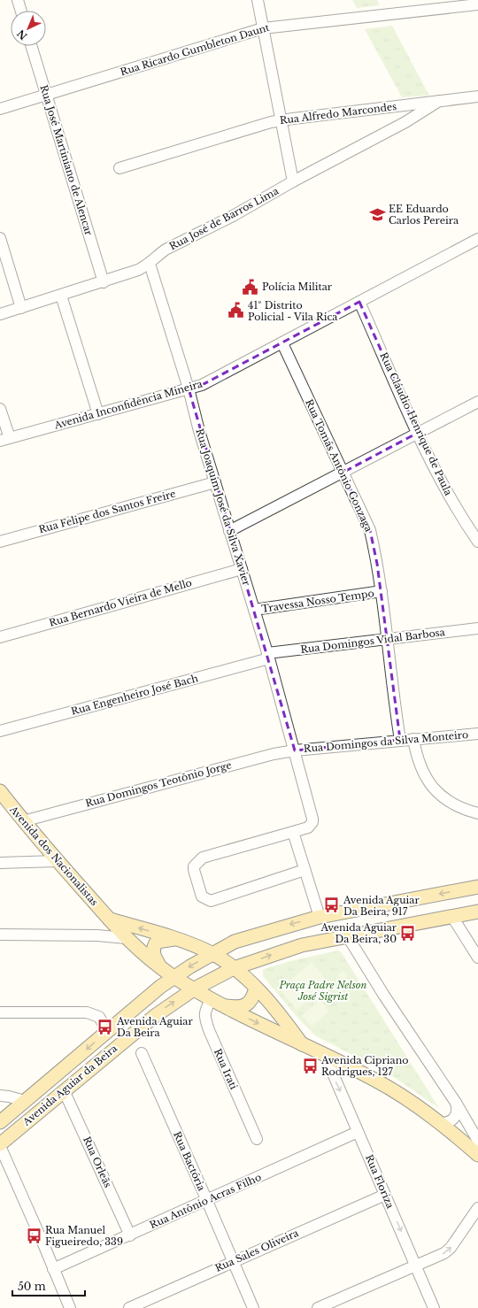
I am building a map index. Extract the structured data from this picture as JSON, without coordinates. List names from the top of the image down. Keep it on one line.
{"streets":{"main road":["Avenida dos Nacionalistas","Avenida Aguiar da Beira"],"street":["Rua Ricardo Gumbleton Daunt","Rua Alfredo Marcondes","Rua José Martiniano de Alencar","Rua José de Barros Lima","Avenida Inconfidência Mineira","Rua Cláudio Henrique de Paula","Rua Tomás Antônio Gonzaga","Rua Joaquim José da Silva Xavier","Rua Felipe dos Santos Freire","Travessa Nosso Tempo","Rua Bernardo Vieira de Mello","Rua Domingos Vidal Barbosa","Rua Engenheiro José Bach","Rua Domingos da Silva Monteiro","Rua Domingos Teotônio Jorge","Rua Irati","Rua Bactória","Rua Orleãs","Rua Floriza","Rua Antônio Acras Filho","Rua Sales Oliveira"]},"crossings":[["Rua Ricardo Gumbleton Daunt","Rua José Martiniano de Alencar"],["Rua Alfredo Marcondes","Rua José de Barros Lima"],["Rua José Martiniano de Alencar","Rua José de Barros Lima"],["Rua José de Barros Lima","Rua Joaquim José da Silva Xavier"],["Avenida Inconfidência Mineira","Rua Cláudio Henrique de Paula"],["Avenida Inconfidência Mineira","Rua Tomás Antônio Gonzaga"],["Avenida Inconfidência Mineira","Rua Joaquim José da Silva Xavier"],["Rua Tomás Antônio Gonzaga","Travessa Nosso Tempo"],["Rua Tomás Antônio Gonzaga","Rua Domingos Vidal Barbosa"],["Rua Tomás Antônio Gonzaga","Rua Domingos da Silva Monteiro"],["Rua Joaquim José da Silva Xavier","Rua Felipe dos Santos Freire"],["Rua Joaquim José da Silva Xavier","Travessa Nosso Tempo"],["Rua Joaquim José da Silva Xavier","Rua Bernardo Vieira de Mello"],["Rua Joaquim José da Silva Xavier","Rua Domingos Vidal Barbosa"],["Rua Joaquim José da Silva Xavier","Rua Engenheiro José Bach"],["Rua Joaquim José da Silva Xavier","Rua Domingos da Silva Monteiro"],["Rua Joaquim José da Silva Xavier","Rua Domingos Teotônio Jorge"],["Rua Domingos Vidal Barbosa","Rua Engenheiro José Bach"],["Rua Domingos da Silva Monteiro","Rua Domingos Teotônio Jorge"],["Rua Domingos Teotônio Jorge","Avenida dos Nacionalistas"],["Avenida dos Nacionalistas","Rua Irati"],["Avenida dos Nacionalistas","Avenida Aguiar da Beira"],["Avenida dos Nacionalistas","Rua Floriza"],["Avenida Aguiar da Beira","Rua Orleãs"],["Rua Bactória","Rua Antônio Acras Filho"],["Rua Bactória","Rua Sales Oliveira"],["Rua Orleãs","Rua Antônio Acras Filho"],["Rua Floriza","Rua Antônio Acras Filho"],["Rua Floriza","Rua Sales Oliveira"]],"parks":["Praça Padre Nelson José Sigrist"],"places":{"school or university":["EE Eduardo Carlos Pereira"],"public building":["Polícia Militar","41º Distrito Policial - Vila Rica"],"bus stop":["Avenida Aguiar Da Beira, 917","Avenida Aguiar Da Beira, 30","Avenida Aguiar Da Beira","Avenida Cipriano Rodrigues, 127","Rua Manuel Figueiredo, 339"]},"scale_bar":"50 m","north":"bottom left"}
